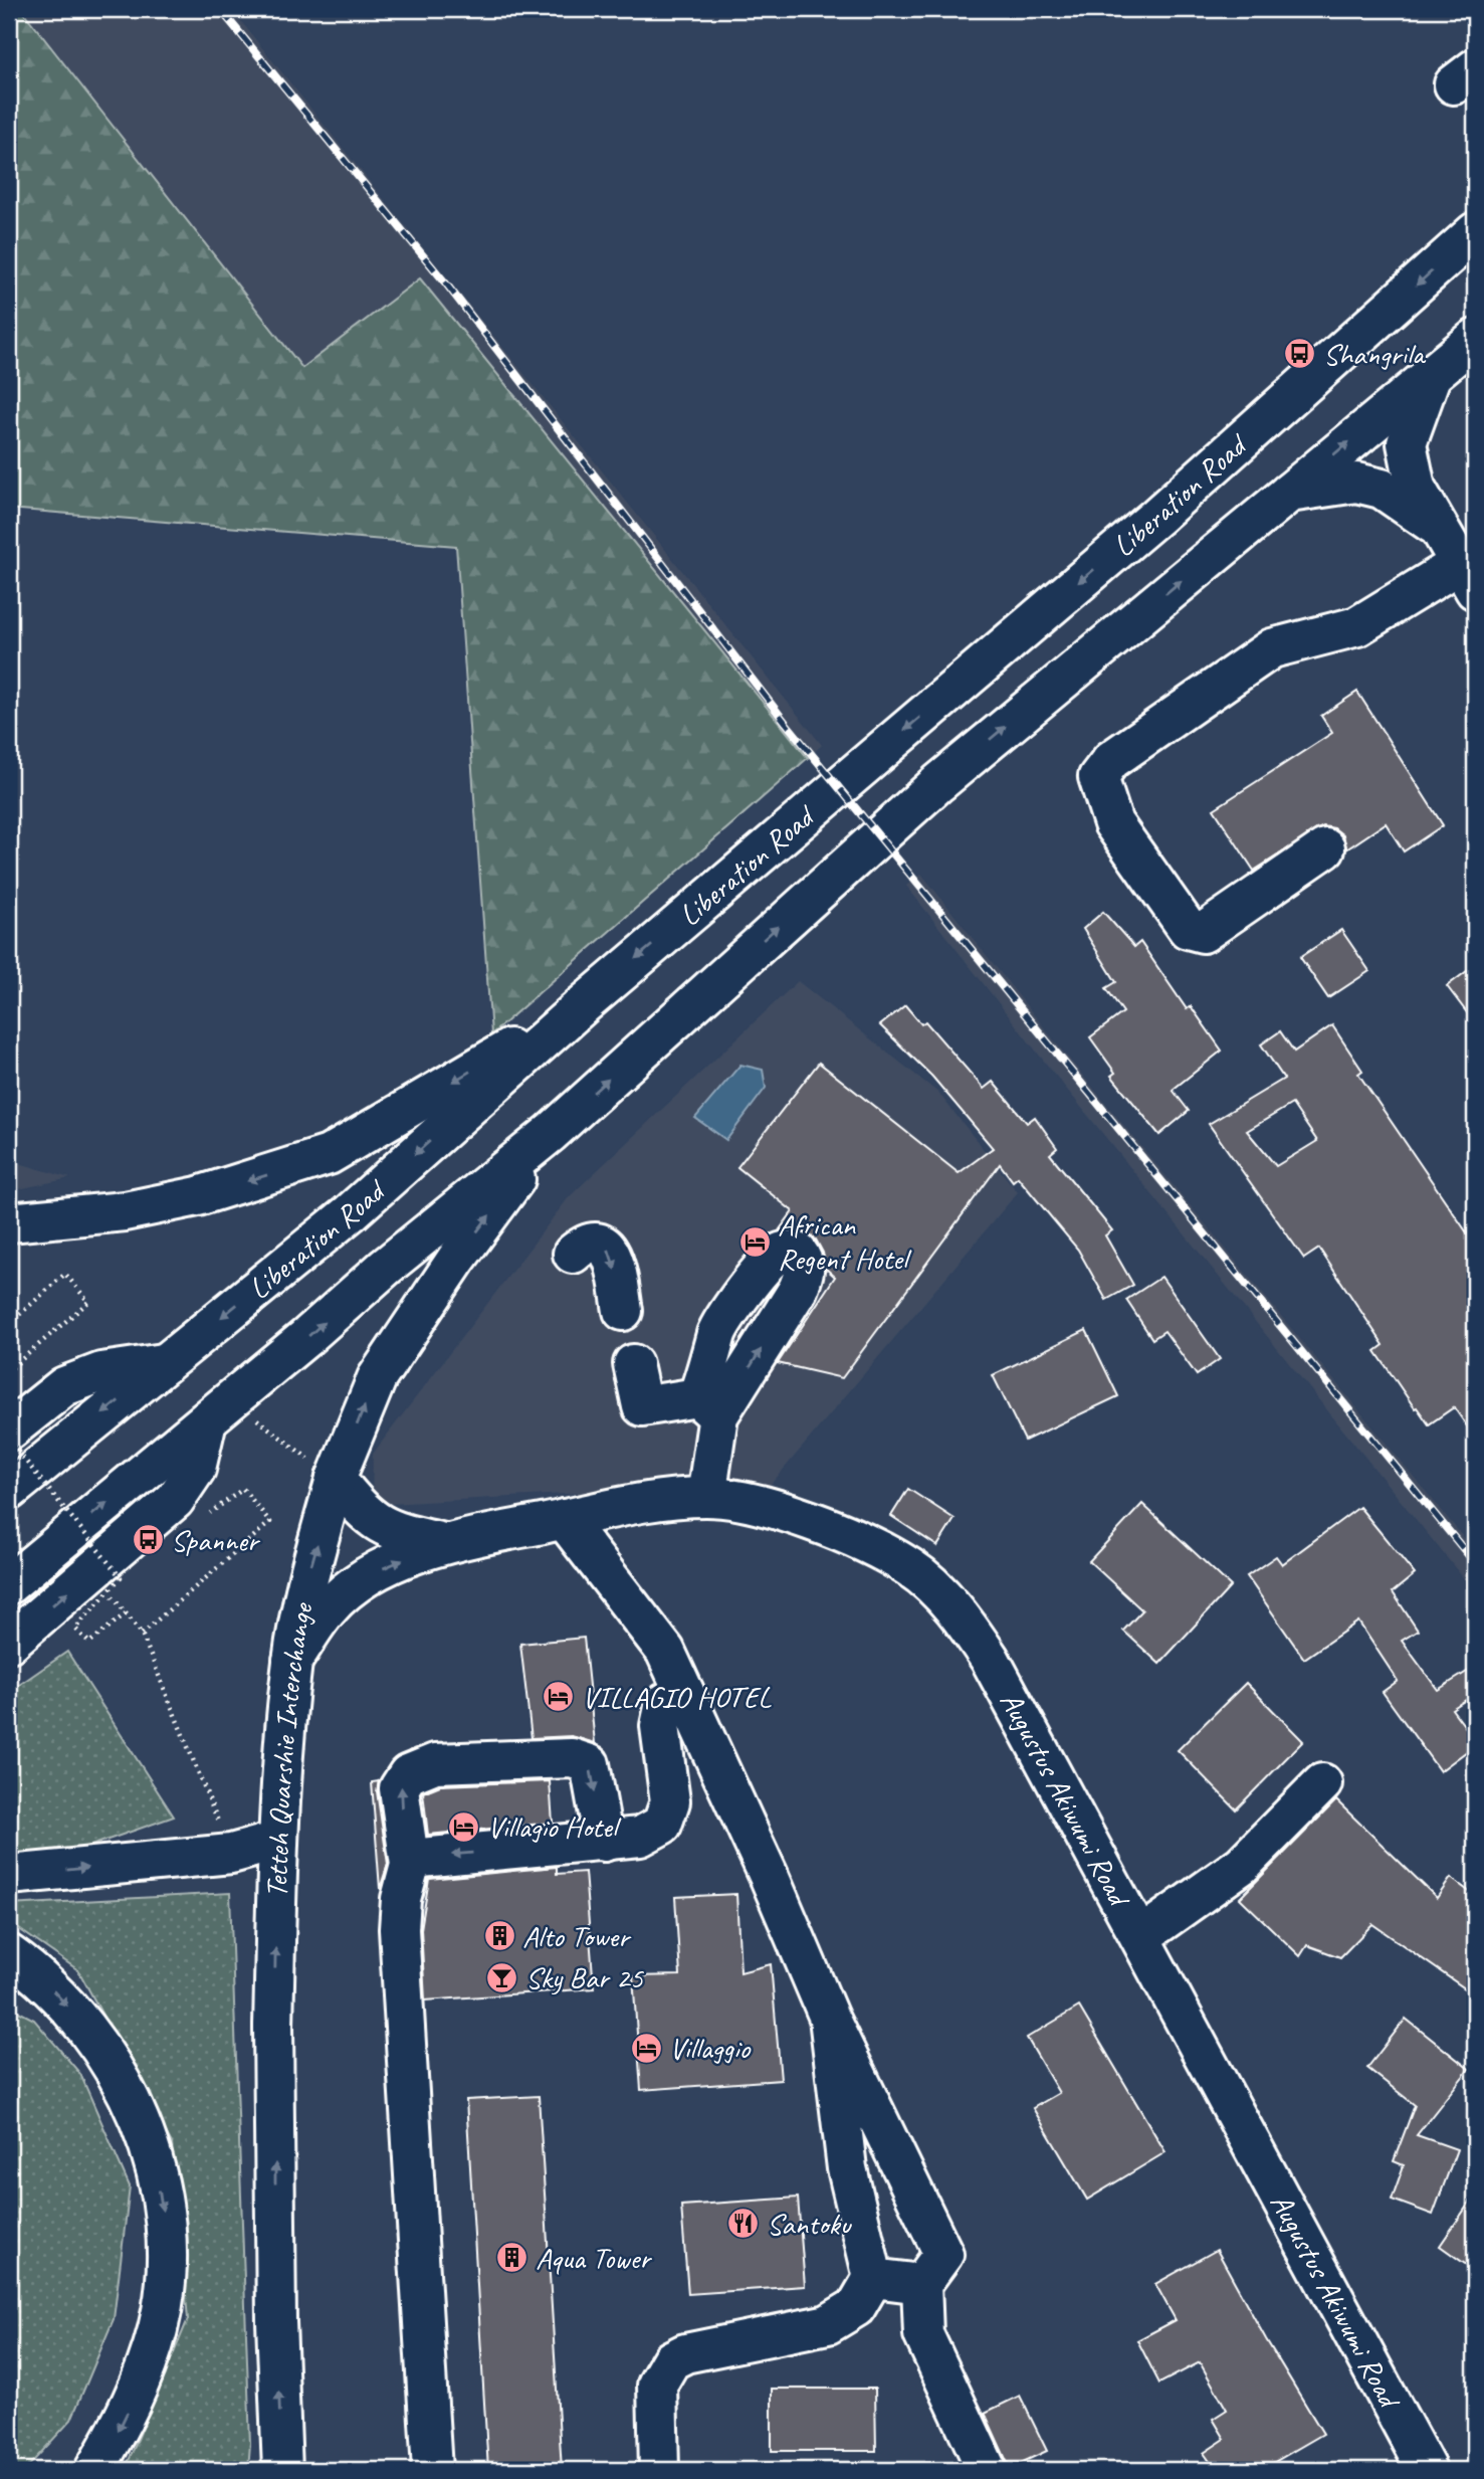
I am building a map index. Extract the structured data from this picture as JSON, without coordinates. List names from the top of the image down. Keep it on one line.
{"streets":{"main road":["Liberation Road","Tetteh Quarshie Interchange","Augustus Akiwumi Road"]},"crossings":[["Tetteh Quarshie Interchange","Augustus Akiwumi Road"]],"places":{"bus stop":["Shangrila","Spanner"],"hotel":["African Regent Hotel","VILLAGIO HOTEL","Villagio Hotel","Villaggio"],"building":["Alto Tower","Aqua Tower"],"bar":["Sky Bar 25"],"restaurant":["Santoku"]}}
